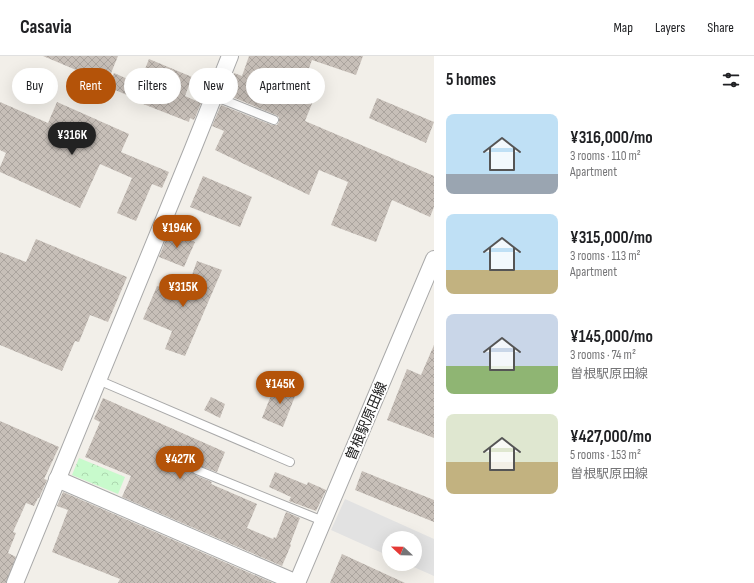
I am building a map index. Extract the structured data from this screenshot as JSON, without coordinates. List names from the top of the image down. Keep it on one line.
{"streets":{"street":["曽根駅原田線"]},"north":"left","page":{"header":"Casavia","nav":["Map","Layers","Share"],"heading":"5 homes","chip":["Buy","Rent","Filters","New","Apartment"],"list":[{"name":"¥316,000/mo","note":"3 rooms · 110 m² · Apartment"},{"name":"¥315,000/mo","note":"3 rooms · 113 m² · Apartment"},{"name":"¥145,000/mo","note":"3 rooms · 74 m² · 曽根駅原田線"},{"name":"¥427,000/mo","note":"5 rooms · 153 m² · 曽根駅原田線"}],"price":["¥316K","¥194K","¥315K","¥145K","¥427K"]}}
